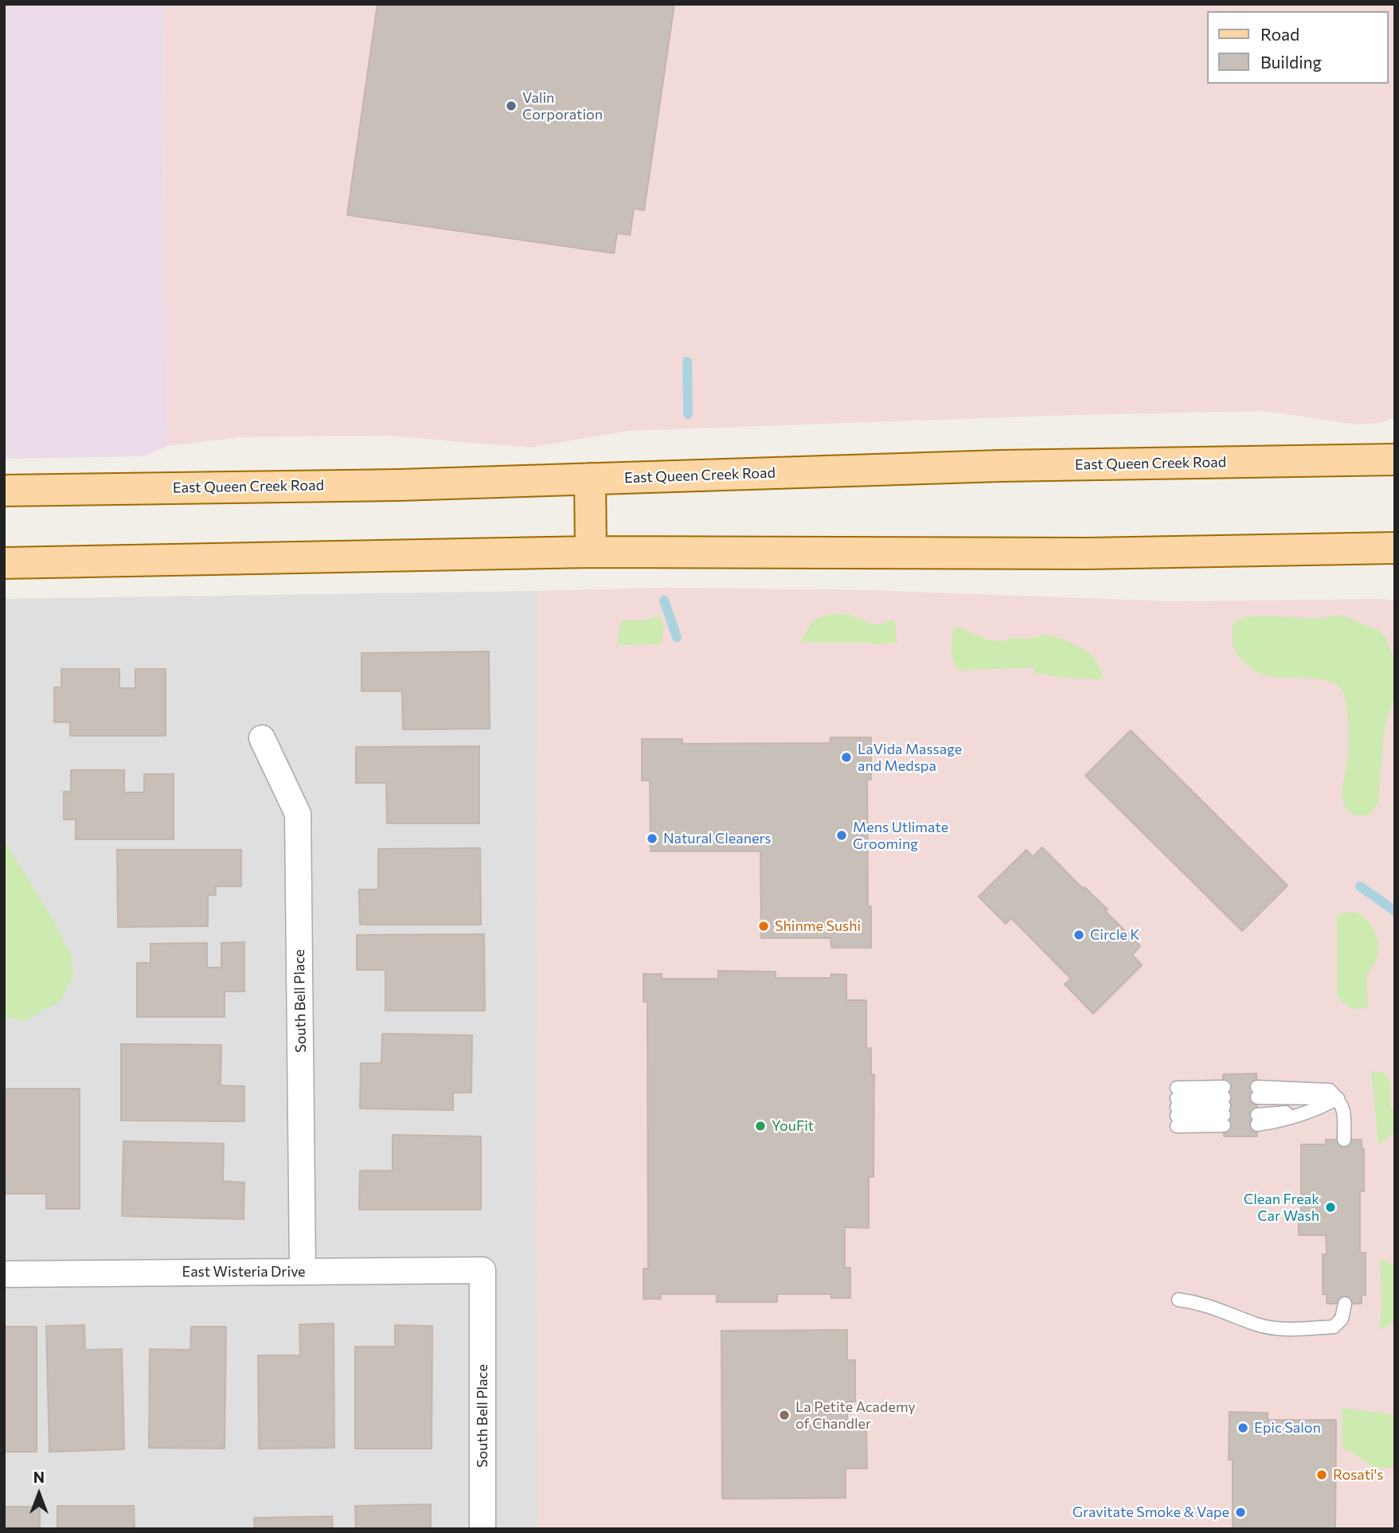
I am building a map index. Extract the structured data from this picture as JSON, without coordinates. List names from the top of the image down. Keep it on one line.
{"streets":{"main road":["East Queen Creek Road"],"street":["South Bell Place","East Wisteria Drive"]},"crossings":[["South Bell Place","East Wisteria Drive"]],"places":["Valin Corporation","LaVida Massage and Medspa","Mens Utlimate Grooming","Natural Cleaners","Shinme Sushi","Circle K","YouFit","Clean Freak Car Wash","La Petite Academy of Chandler","Epic Salon","Rosati's","Gravitate Smoke & Vape"],"legend":["Road","Building"],"north":"top"}
